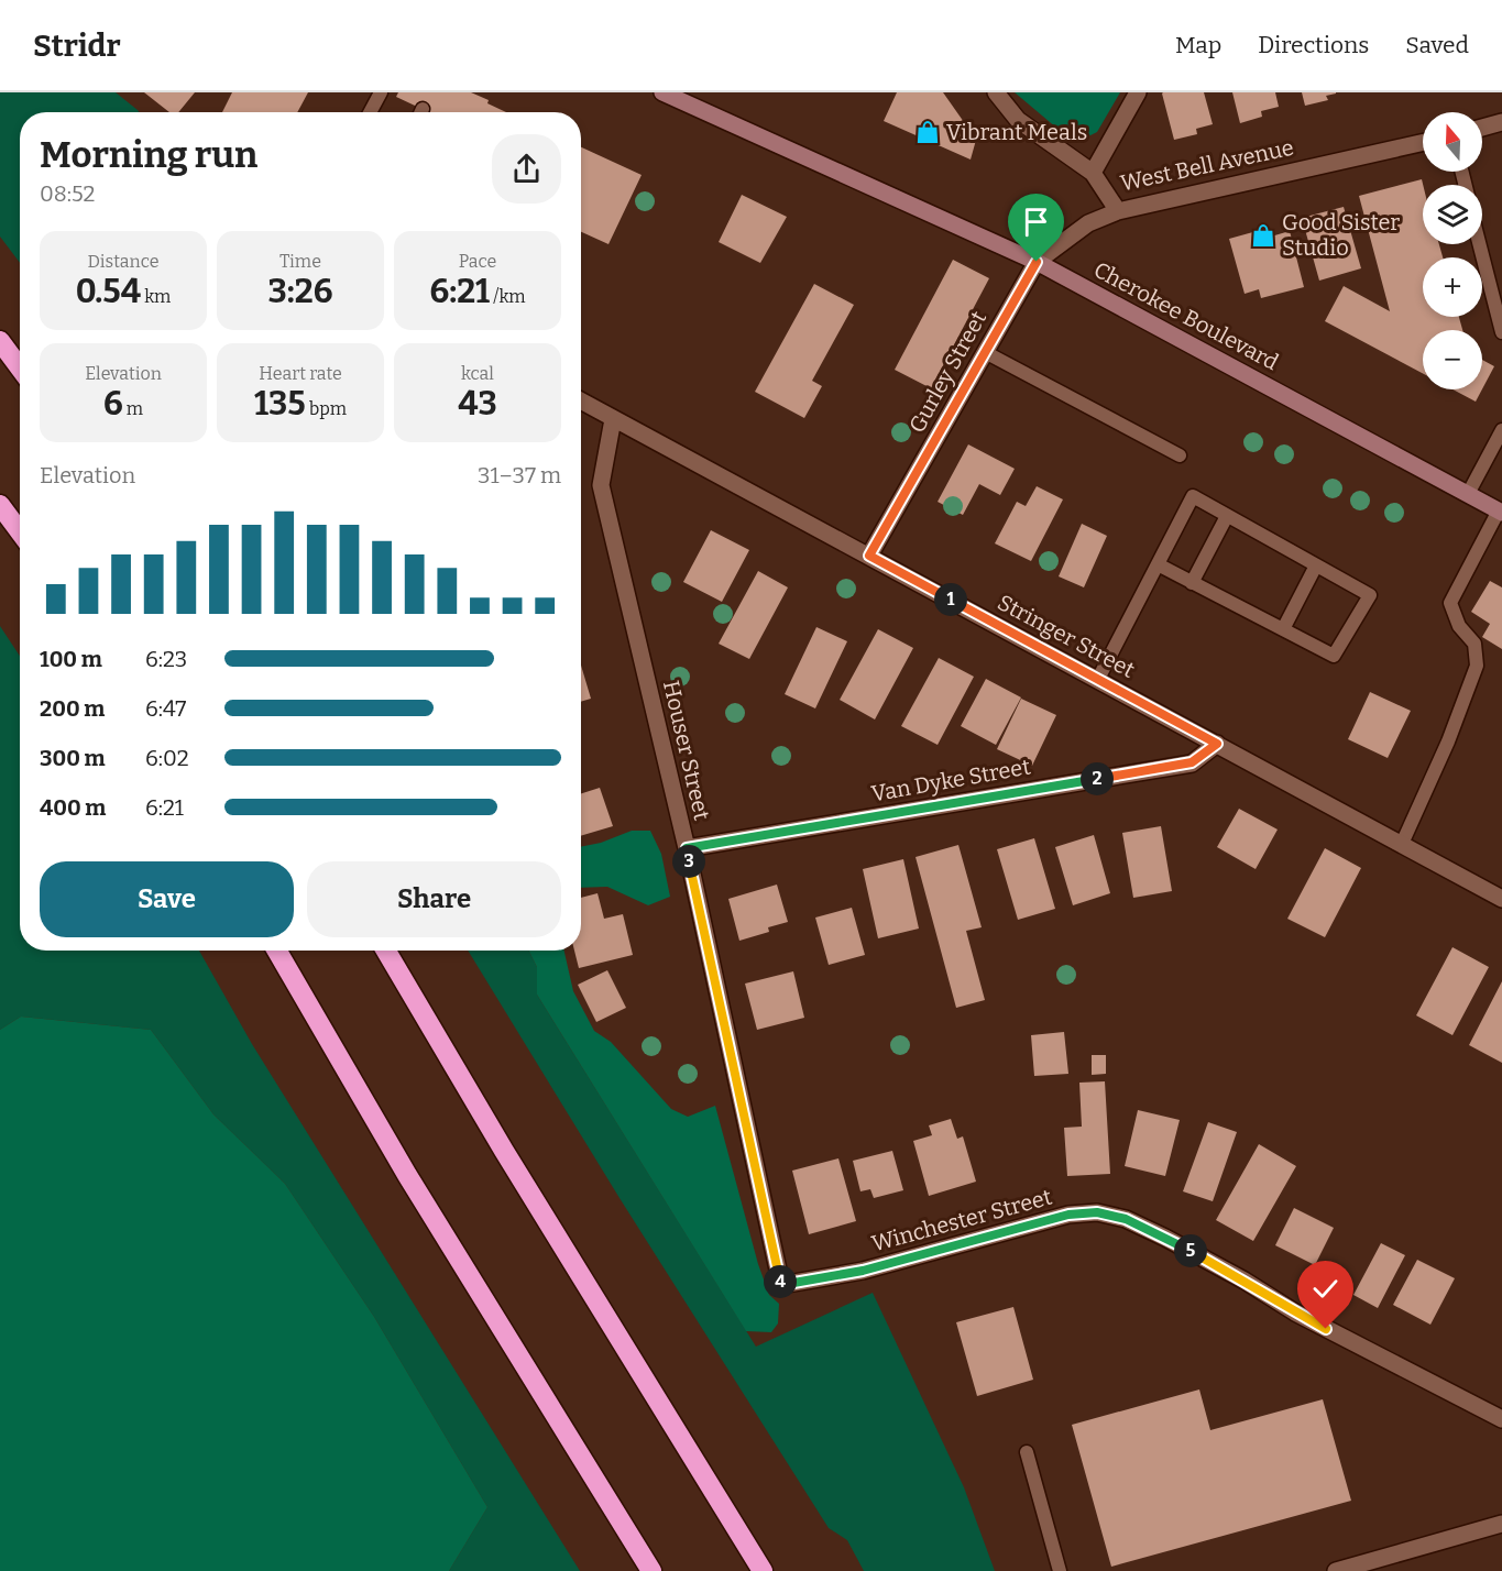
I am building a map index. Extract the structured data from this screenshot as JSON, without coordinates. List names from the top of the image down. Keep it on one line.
{"streets":{"main road":["Cherokee Boulevard"],"street":["West Bell Avenue","Gurley Street","Stringer Street","Houser Street","Van Dyke Street","Winchester Street"]},"crossings":[["West Bell Avenue","Gurley Street"],["Cherokee Boulevard","Gurley Street"],["Gurley Street","Stringer Street"],["Stringer Street","Houser Street"],["Stringer Street","Van Dyke Street"],["Houser Street","Van Dyke Street"],["Houser Street","Winchester Street"]],"places":{"shop":["Vibrant Meals","Good Sister Studio"]},"north":"top","page":{"header":"Stridr","nav":["Map","Directions","Saved"],"map_buttons":["+","−"],"heading":["Morning run","08:52"],"stats":[["Distance","0.54 km"],["Time","3:26"],["Pace","6:21 /km"],["Elevation","6 m"],["Heart rate","135 bpm"],["kcal","43"]],"chart":["Elevation","31–37 m"],"pins":["1","2","3","5","4"],"list":[{"name":"100 m","note":"6:23"},{"name":"200 m","note":"6:47"},{"name":"300 m","note":"6:02"},{"name":"400 m","note":"6:21"}],"buttons":["Save","Share"]}}
